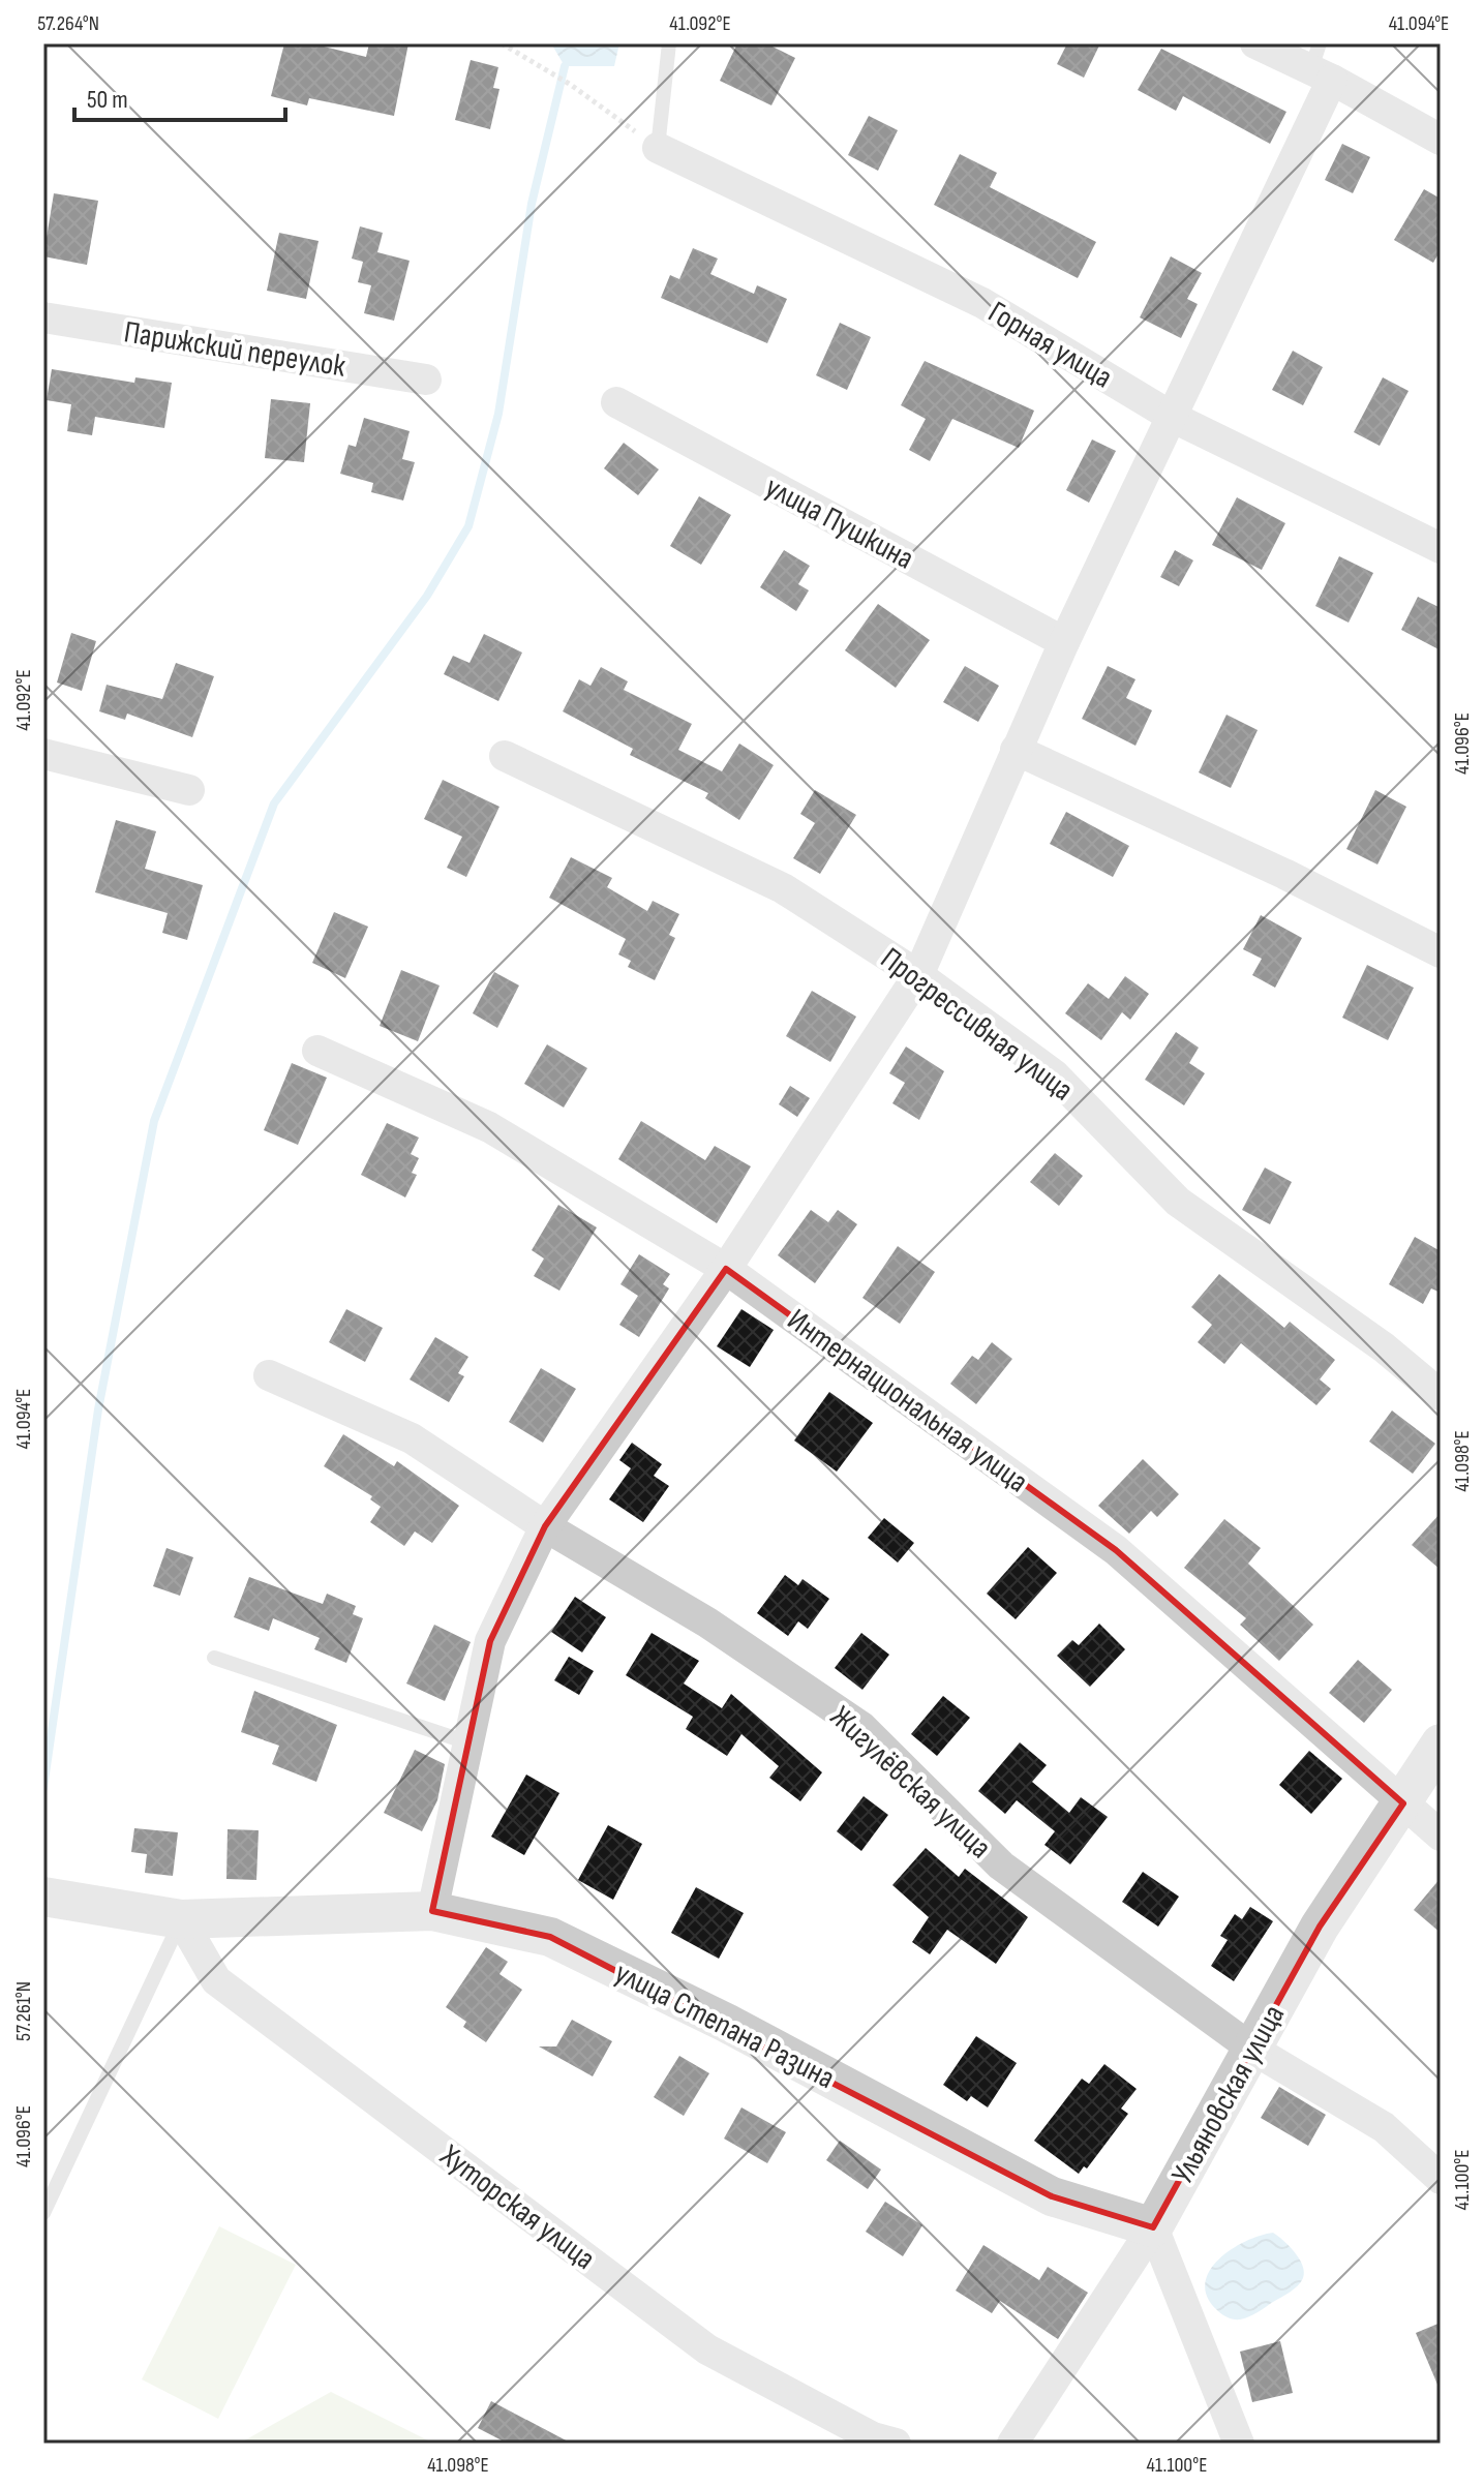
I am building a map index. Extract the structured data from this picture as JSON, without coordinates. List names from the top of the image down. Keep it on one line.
{"streets":{"street":["Горная улица","Парижский переулок","улица Пушкина","Прогрессивная улица","Интернациональная улица","Жигулёвская улица","улица Степана Разина","Ульяновская улица","Хуторская улица"]},"crossings":[["Интернациональная улица","Ульяновская улица"],["Жигулёвская улица","Ульяновская улица"],["улица Степана Разина","Ульяновская улица"],["улица Степана Разина","Хуторская улица"]],"scale_bar":"50 m","coordinates":["57.264°N","41.092°E","41.094°E","41.096°E","41.098°E","57.261°N","41.100°E"]}
